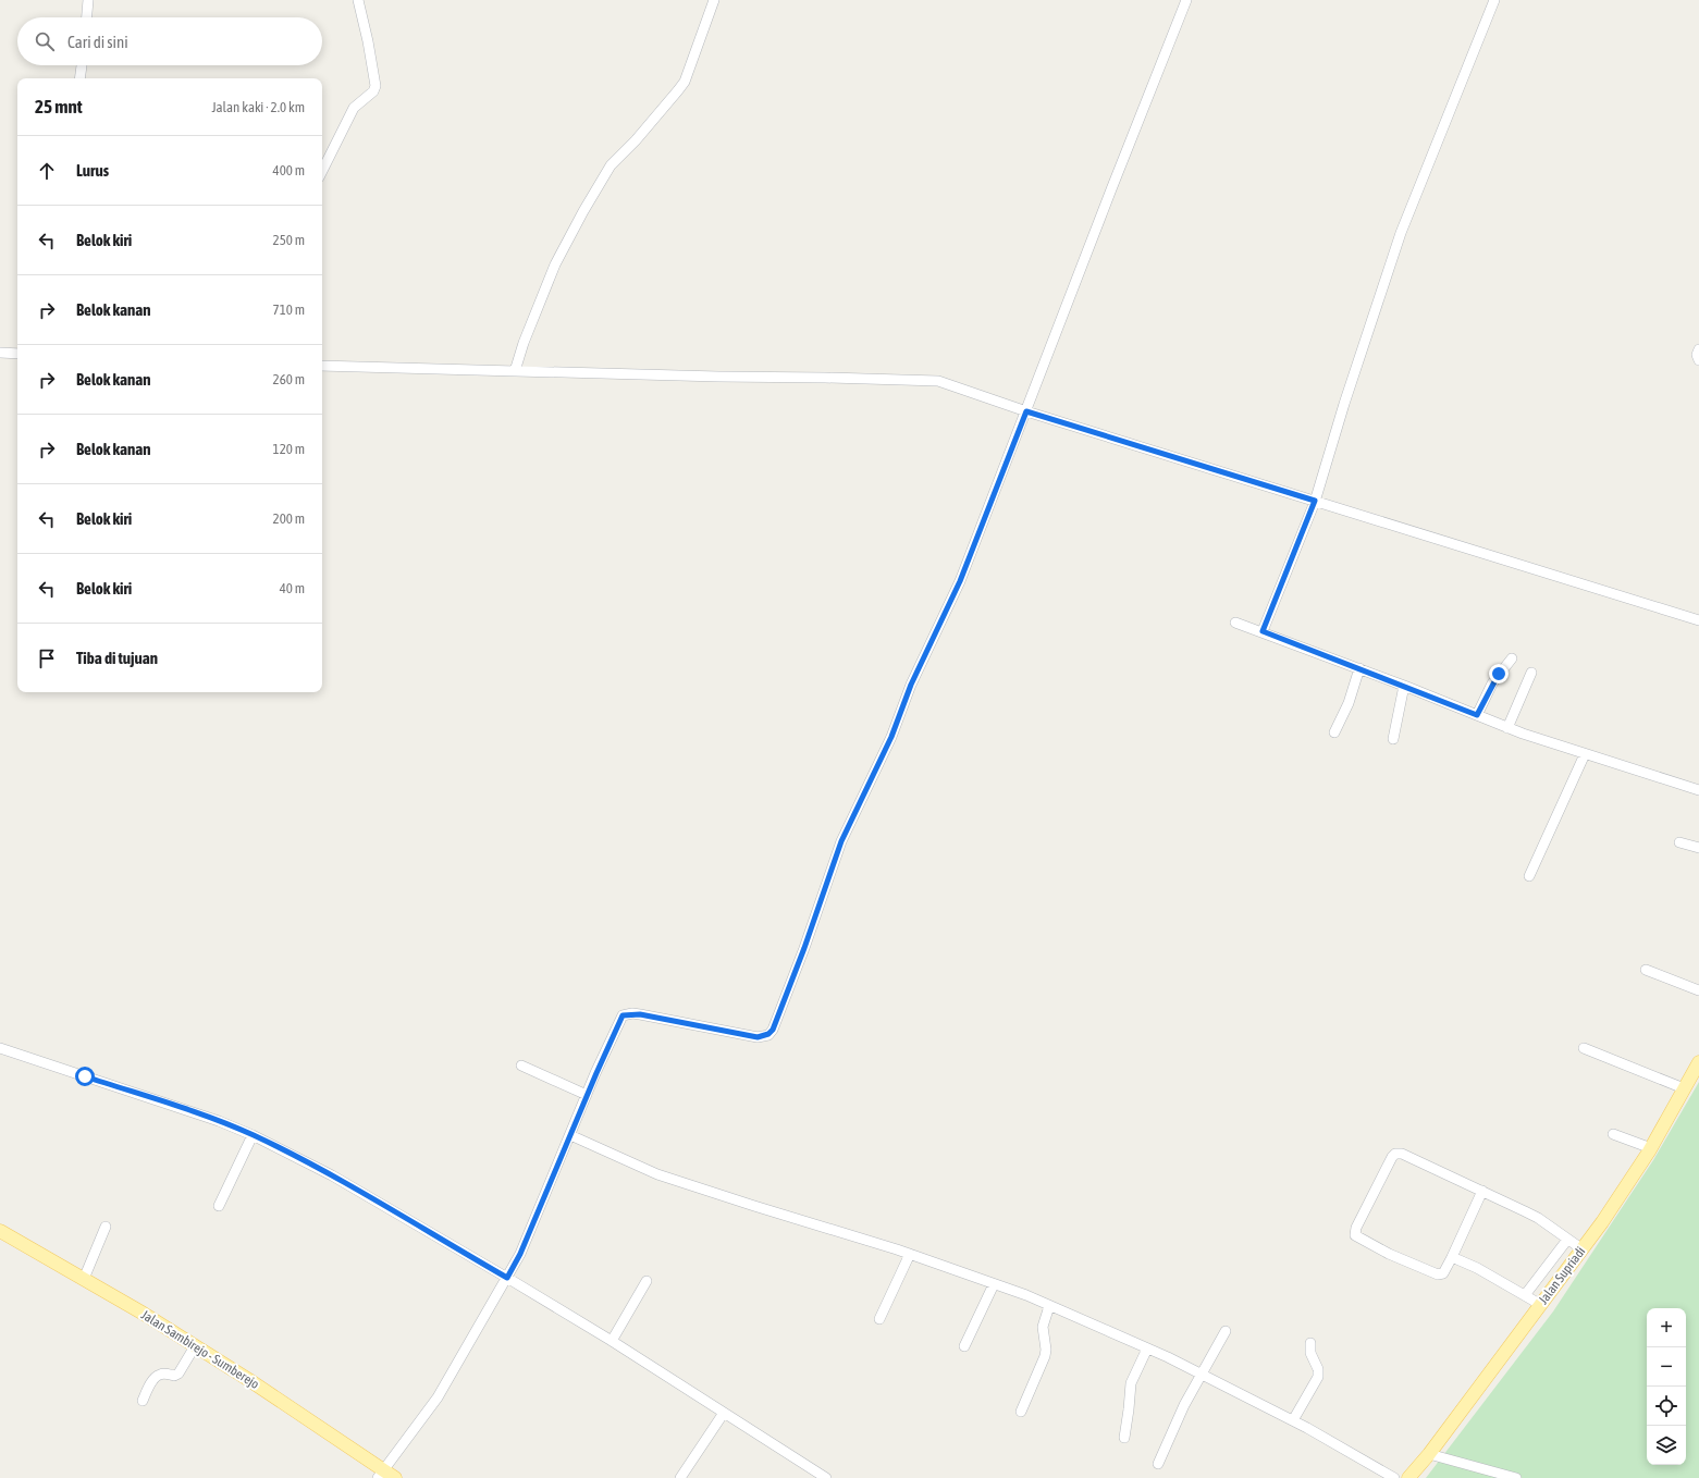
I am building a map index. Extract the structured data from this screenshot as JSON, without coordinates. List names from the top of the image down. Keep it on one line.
{"streets":{"main road":["Jalan Supriadi","Jalan Sambirejo - Sumberejo"]},"page":{"search":"Cari di sini","heading":["25 mnt","Jalan kaki · 2.0 km"],"list":[["Lurus","400 m"],["Belok kiri","250 m"],["Belok kanan","710 m"],["Belok kanan","260 m"],["Belok kanan","120 m"],["Belok kiri","200 m"],["Belok kiri","40 m"],"Tiba di tujuan"],"map_buttons":["+","−"]}}
